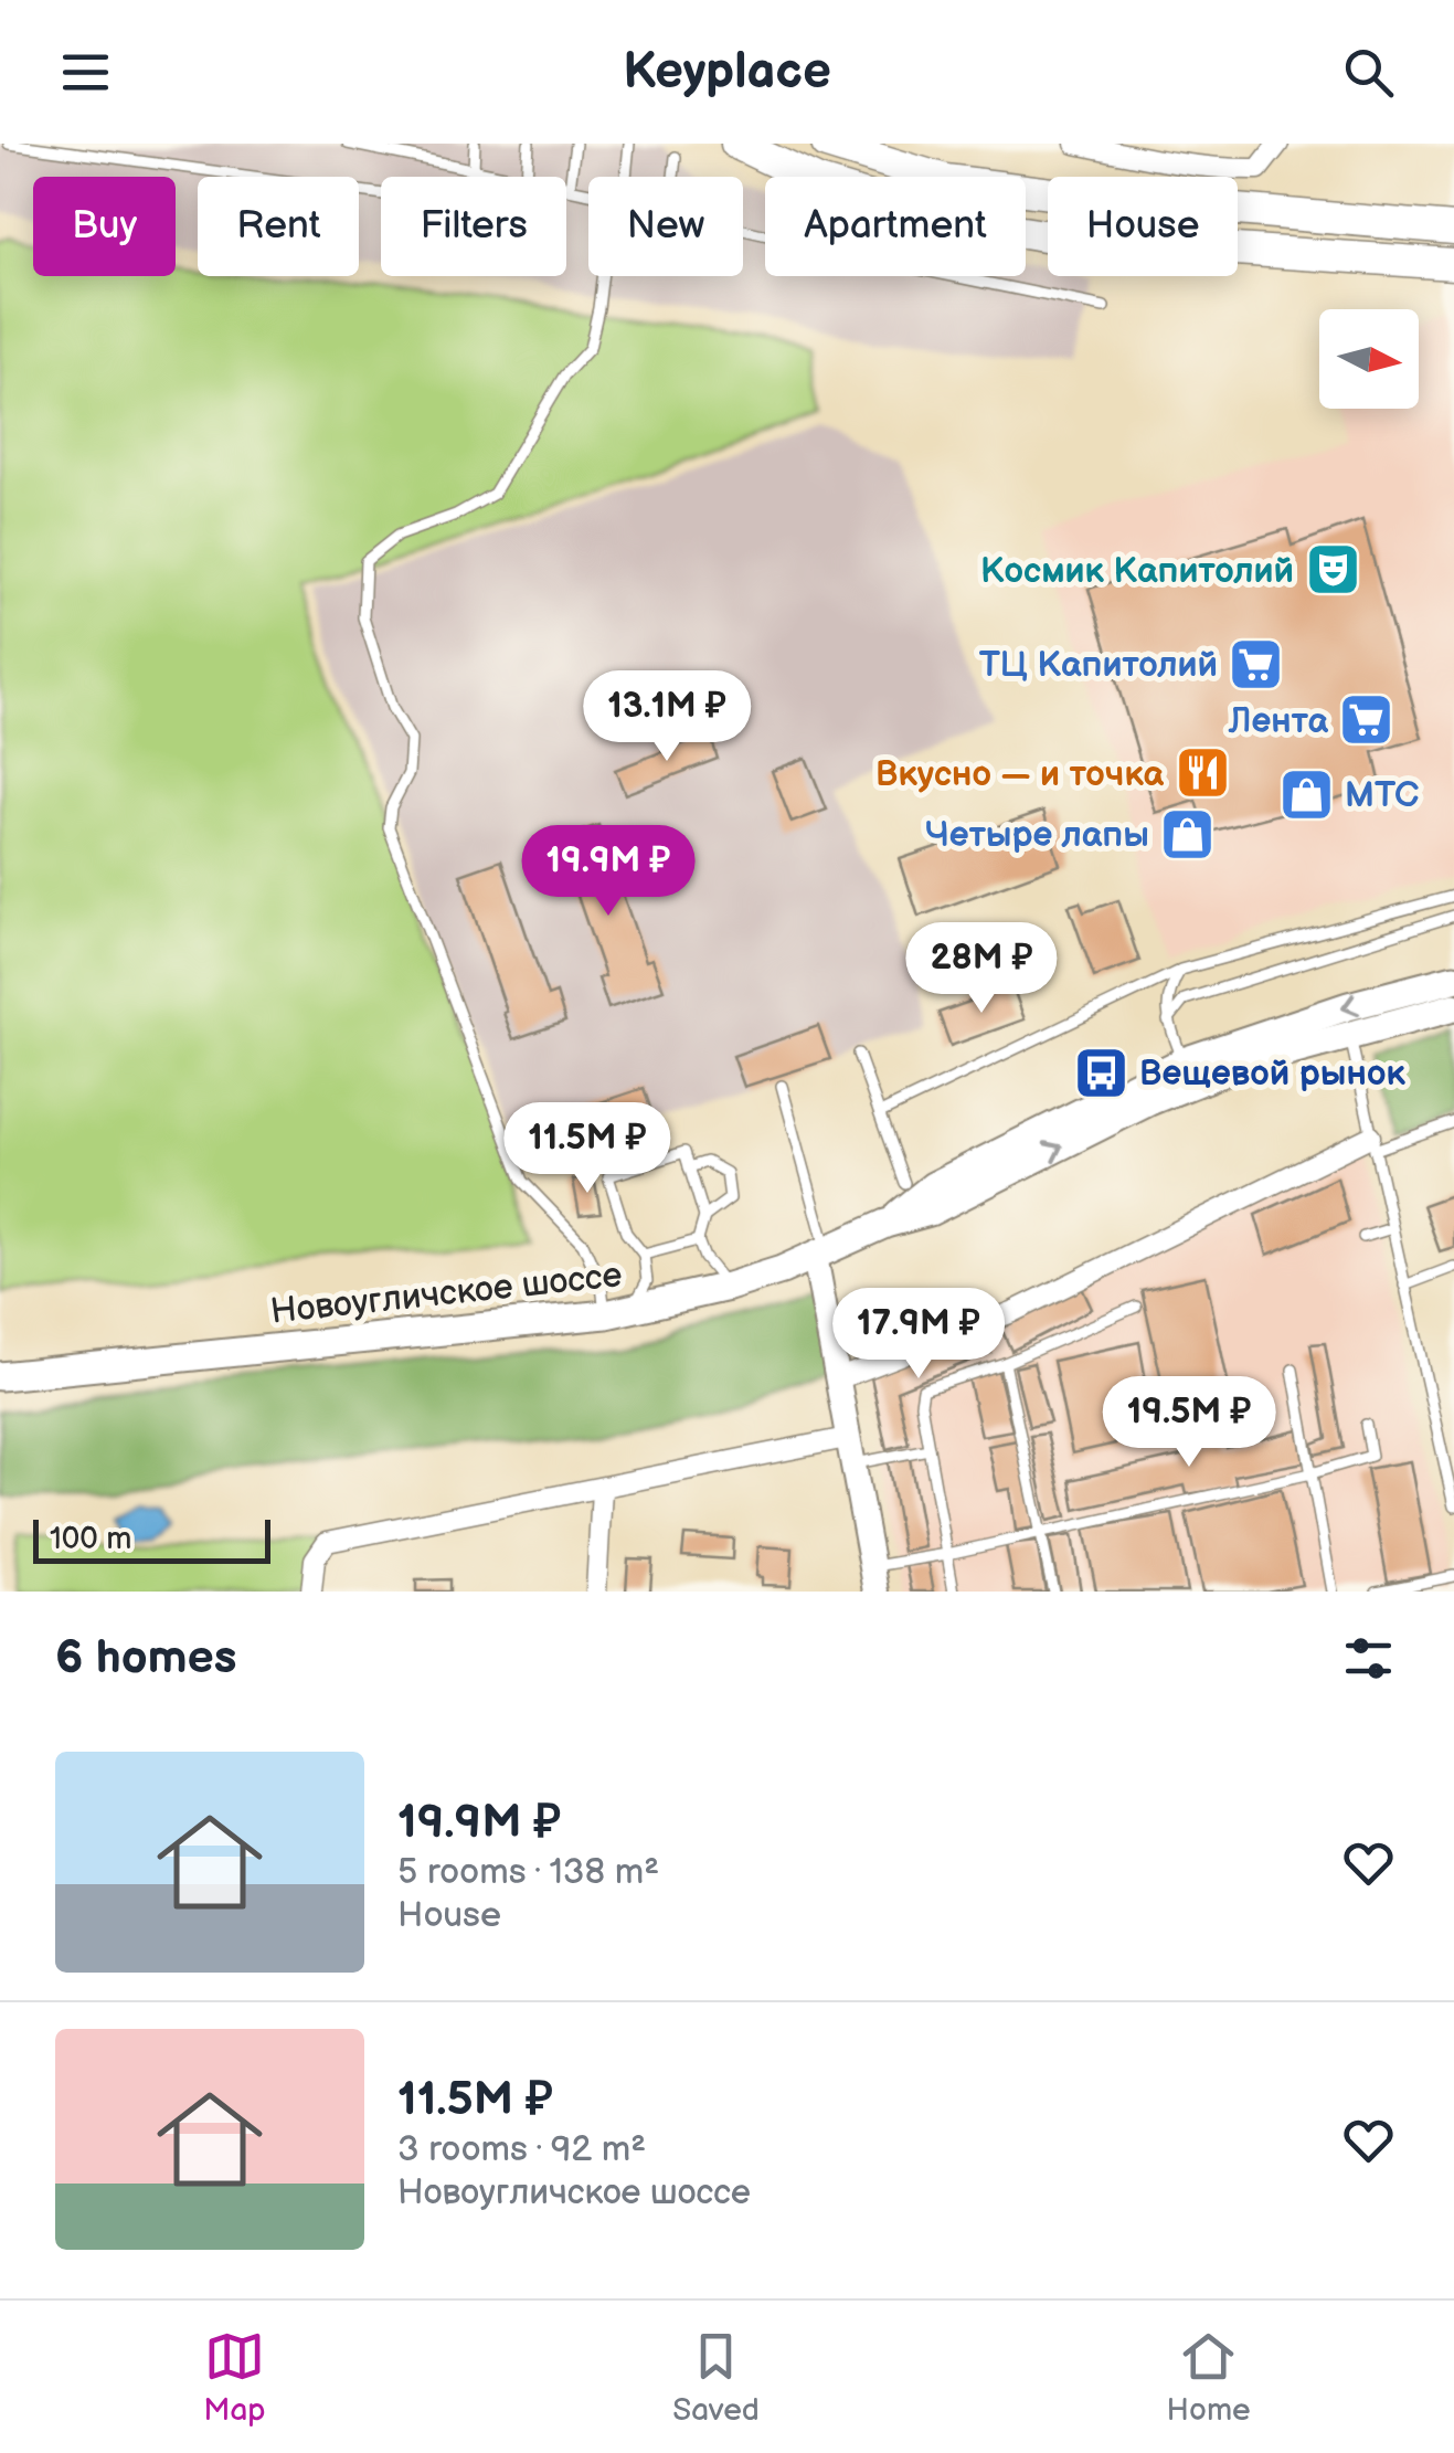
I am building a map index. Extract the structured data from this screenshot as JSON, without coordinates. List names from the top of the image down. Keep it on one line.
{"streets":{"main road":["Новоугличское шоссе"]},"places":{"theatre":["Космик Капитолий"],"supermarket":["ТЦ Капитолий","Лента"],"restaurant":["Вкусно — и точка"],"shop":["МТС","Четыре лапы"],"bus stop":["Вещевой рынок"]},"scale_bar":"100 m","north":"right","page":{"header":"Keyplace","chip":["Buy","Rent","Filters","New","Apartment","House"],"price":["13.1M ₽","19.9M ₽","28M ₽","11.5M ₽","17.9M ₽","19.5M ₽"],"scale":"100 m","heading":"6 homes","list":[{"name":"19.9M ₽","note":"5 rooms · 138 m² · House"},{"name":"11.5M ₽","note":"3 rooms · 92 m² · Новоугличское шоссе"}],"tabs":["Map","Saved","Home"]}}
